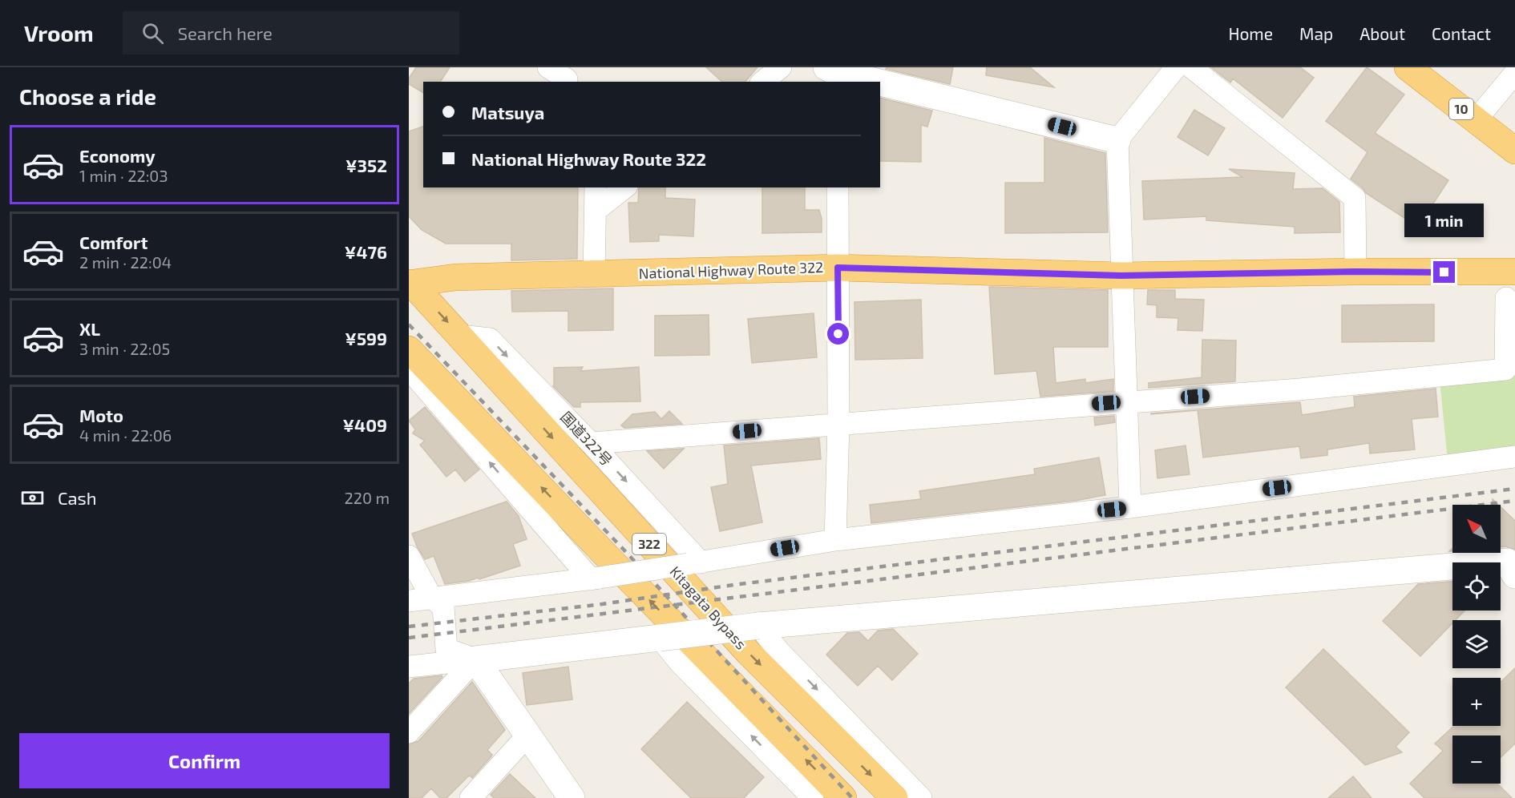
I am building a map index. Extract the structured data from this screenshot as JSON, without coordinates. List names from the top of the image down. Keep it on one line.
{"streets":{"highway":["10","National Highway Route 322","322","Kitagata Bypass"],"street":["国道322号"]},"crossings":[["National Highway Route 322","Kitagata Bypass"],["国道322号","Kitagata Bypass"]],"north":"top left","page":{"header":"Vroom","search":"Search here","nav":["Home","Map","About","Contact"],"heading":"Choose a ride","banner":["Matsuya","National Highway Route 322"],"list":[{"name":"Economy","note":"1 min · 22:03","value":"¥352"},{"name":"Comfort","note":"2 min · 22:04","value":"¥476"},{"name":"XL","note":"3 min · 22:05","value":"¥599"},{"name":"Moto","note":"4 min · 22:06","value":"¥409"}],"bubble":"1 min","pay":["Cash","220 m"],"map_buttons":["+","−"],"buttons":"Confirm"}}
